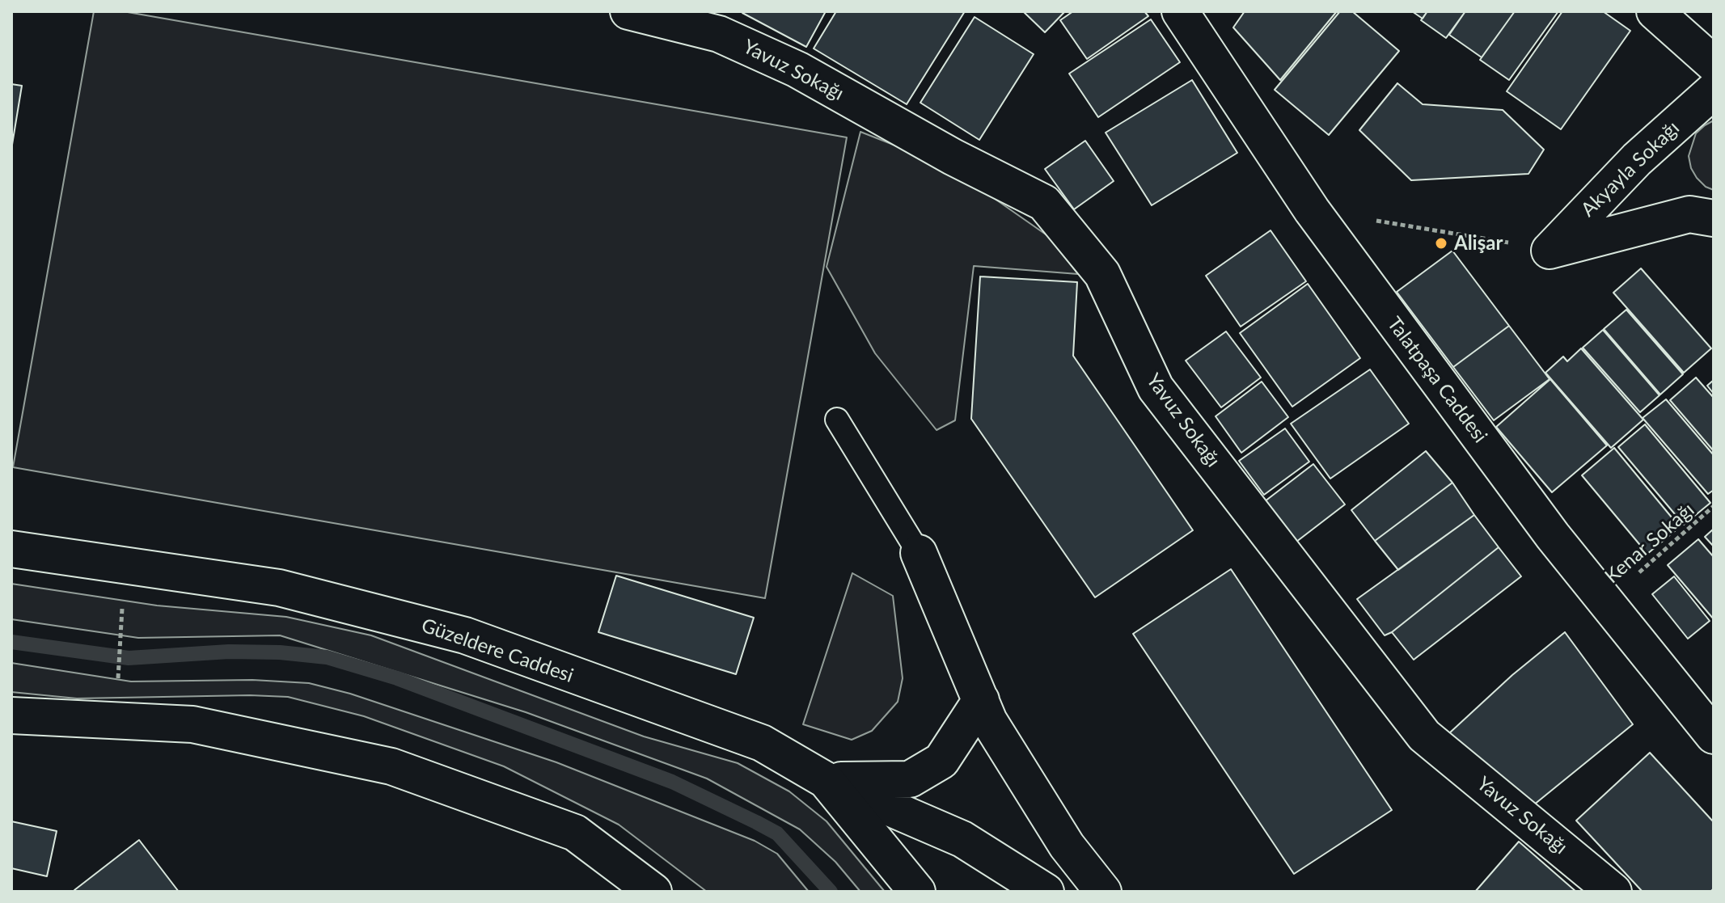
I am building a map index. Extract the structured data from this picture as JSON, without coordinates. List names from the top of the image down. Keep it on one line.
{"streets":{"street":["Yavuz Sokağı","Akyayla Sokağı","Talatpaşa Caddesi","Güzeldere Caddesi"],"path":["Kenar Sokağı"]},"crossings":[["Talatpaşa Caddesi","Kenar Sokağı"]],"places":["Alişar"]}
